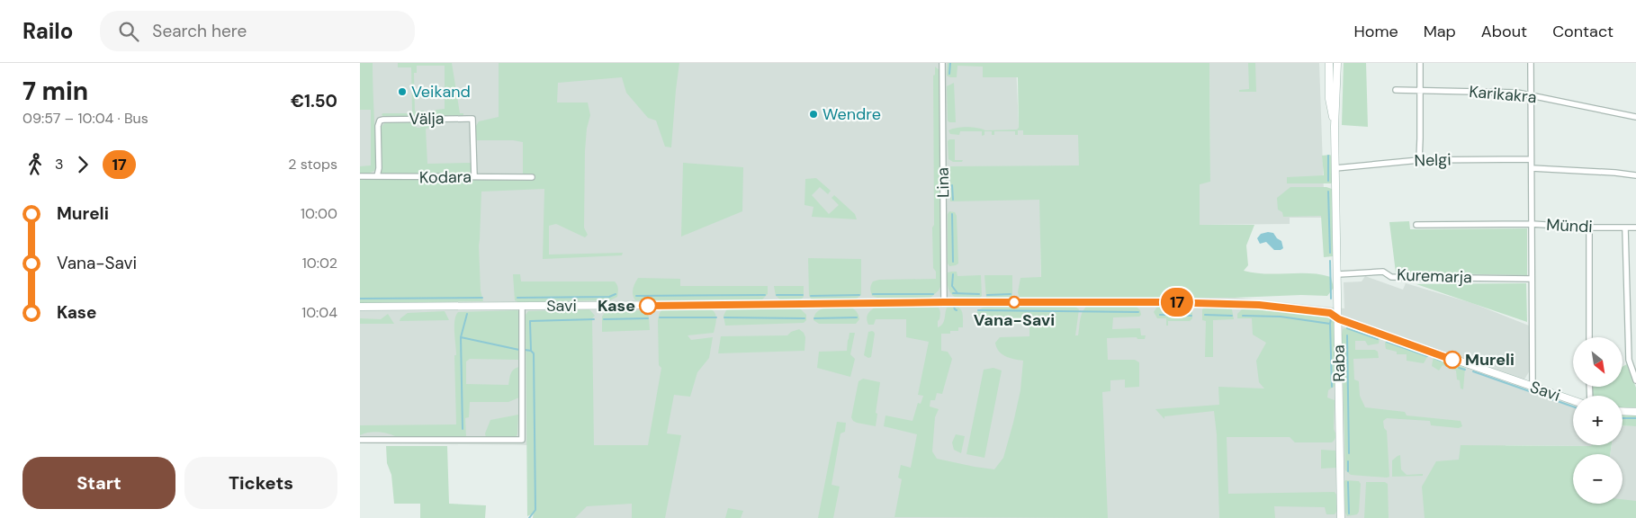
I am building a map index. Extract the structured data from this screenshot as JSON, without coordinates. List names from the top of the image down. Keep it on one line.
{"streets":{"street":["Karikakra","Välja","Nelgi","Kodara","Lina","Mündi","Kuremarja","Savi","Raba"]},"crossings":[["Välja","Kodara"],["Nelgi","Raba"],["Lina","Savi"],["Kuremarja","Raba"],["Savi","Raba"]],"places":["Veikand","Wendre","Vana-Savi","Kase","Mureli"],"lines":["bus line 17"],"north":"bottom right","page":{"header":"Railo","search":"Search here","nav":["Home","Map","About","Contact"],"heading":["7 min","09:57 – 10:04 · Bus","€1.50"],"on_map":"17","legs":["3","17","2 stops"],"list":[{"name":"Mureli","value":"10:00"},{"name":"Vana-Savi","value":"10:02"},{"name":"Kase","value":"10:04"}],"map_buttons":["+","−"],"buttons":["Start","Tickets"]}}
